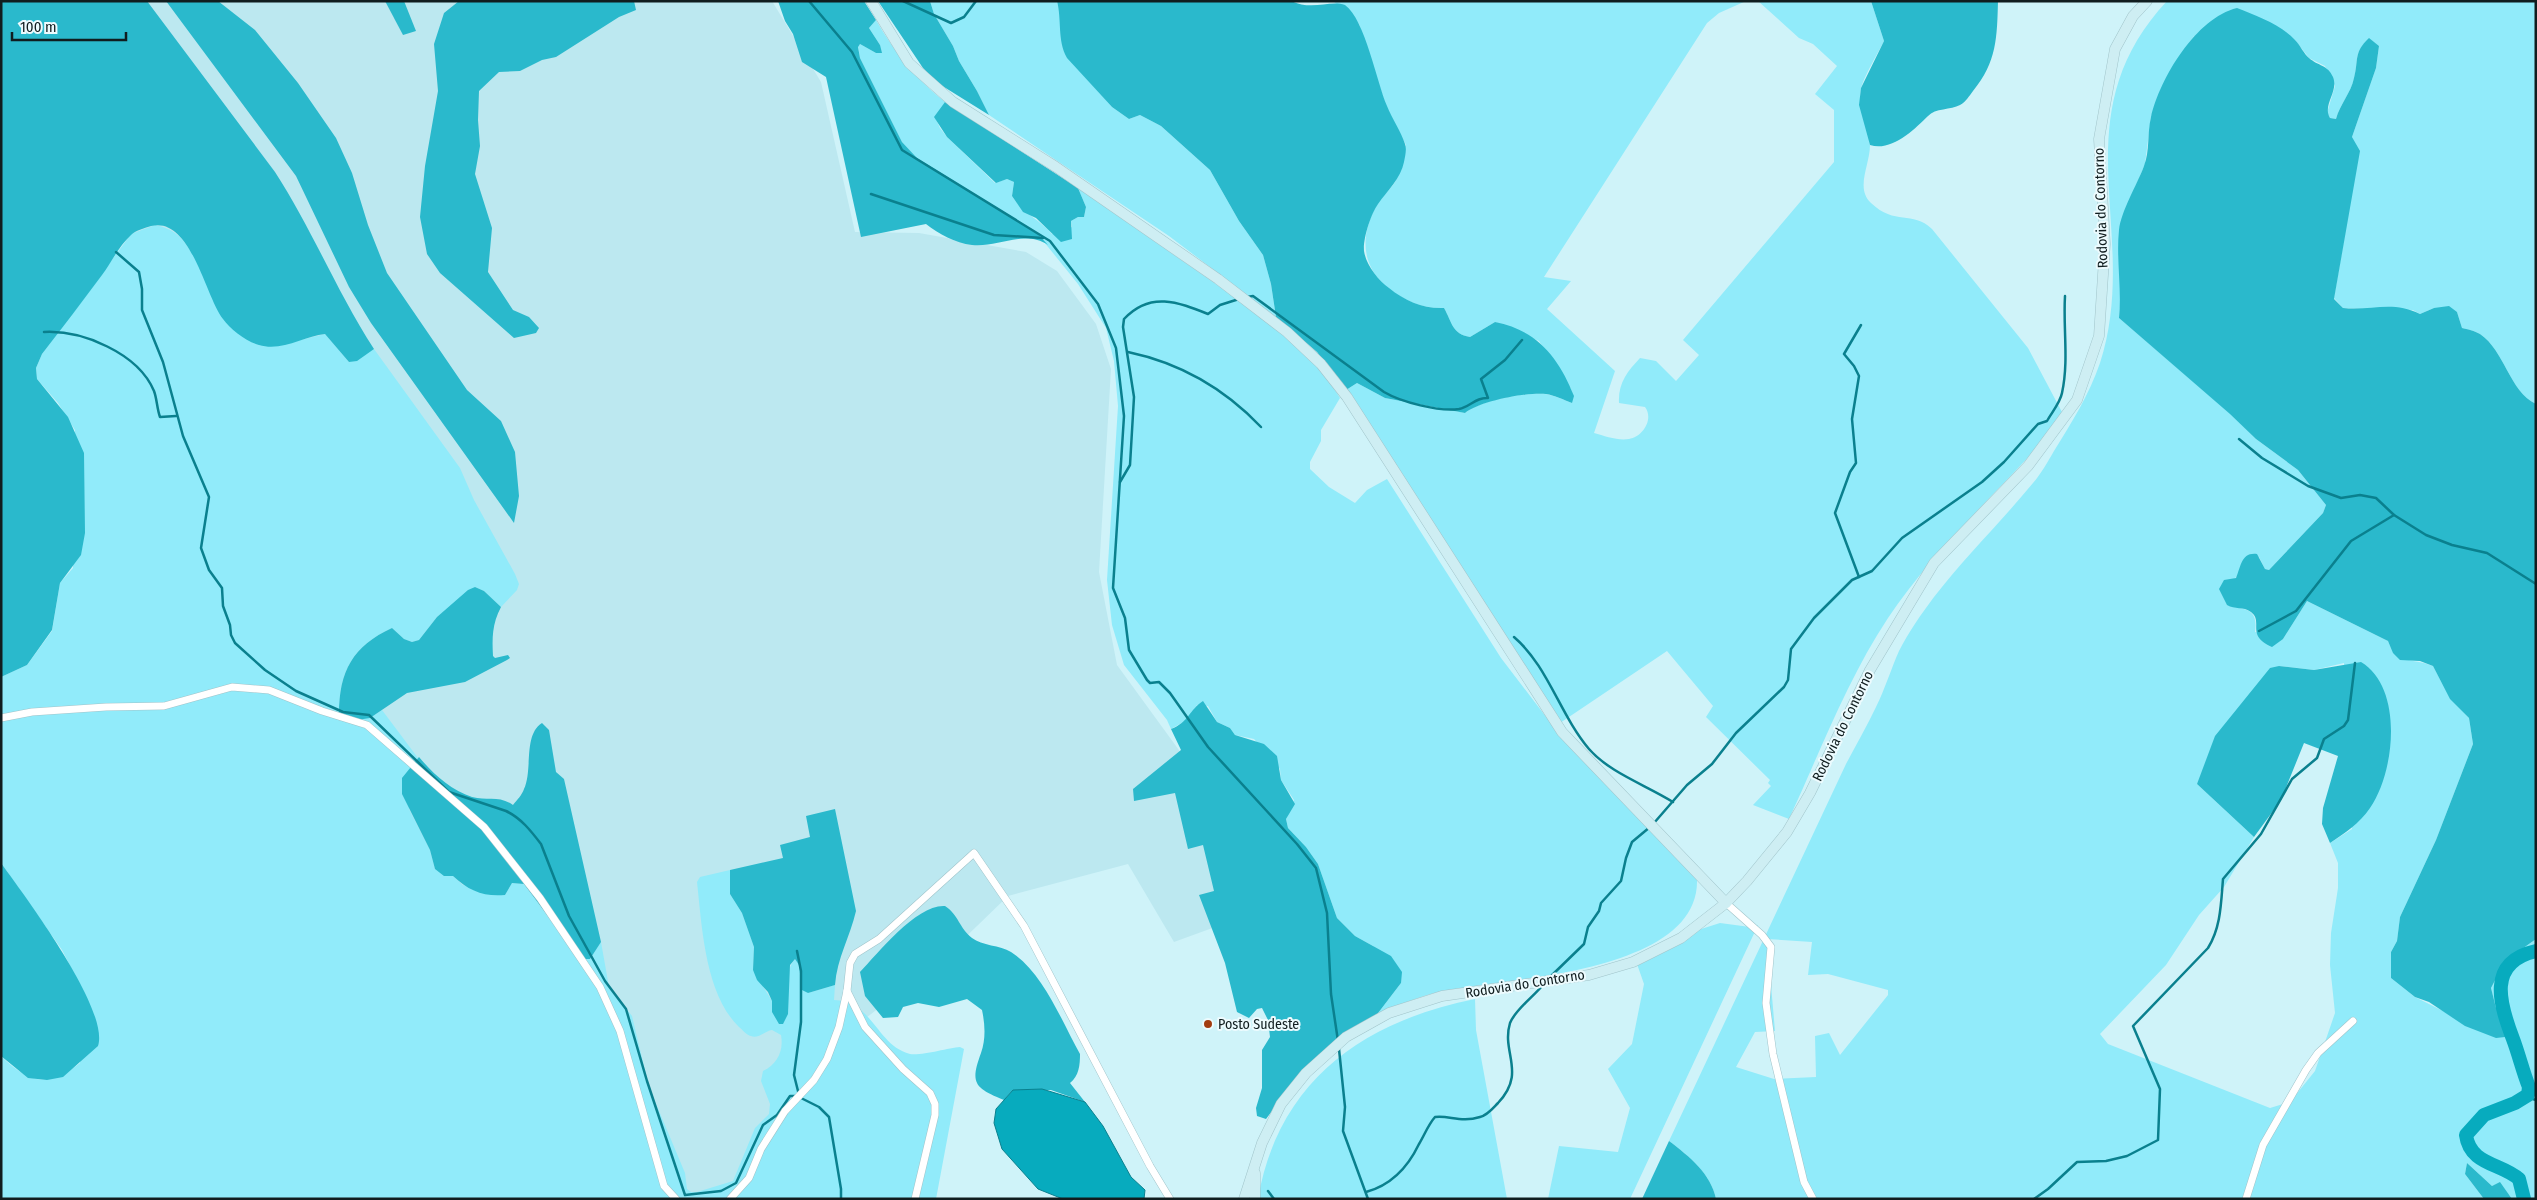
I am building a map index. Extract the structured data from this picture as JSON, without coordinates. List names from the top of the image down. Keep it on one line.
{"streets":{"main road":["Rodovia do Contorno"]},"places":["Posto Sudeste"],"scale_bar":"100 m"}
